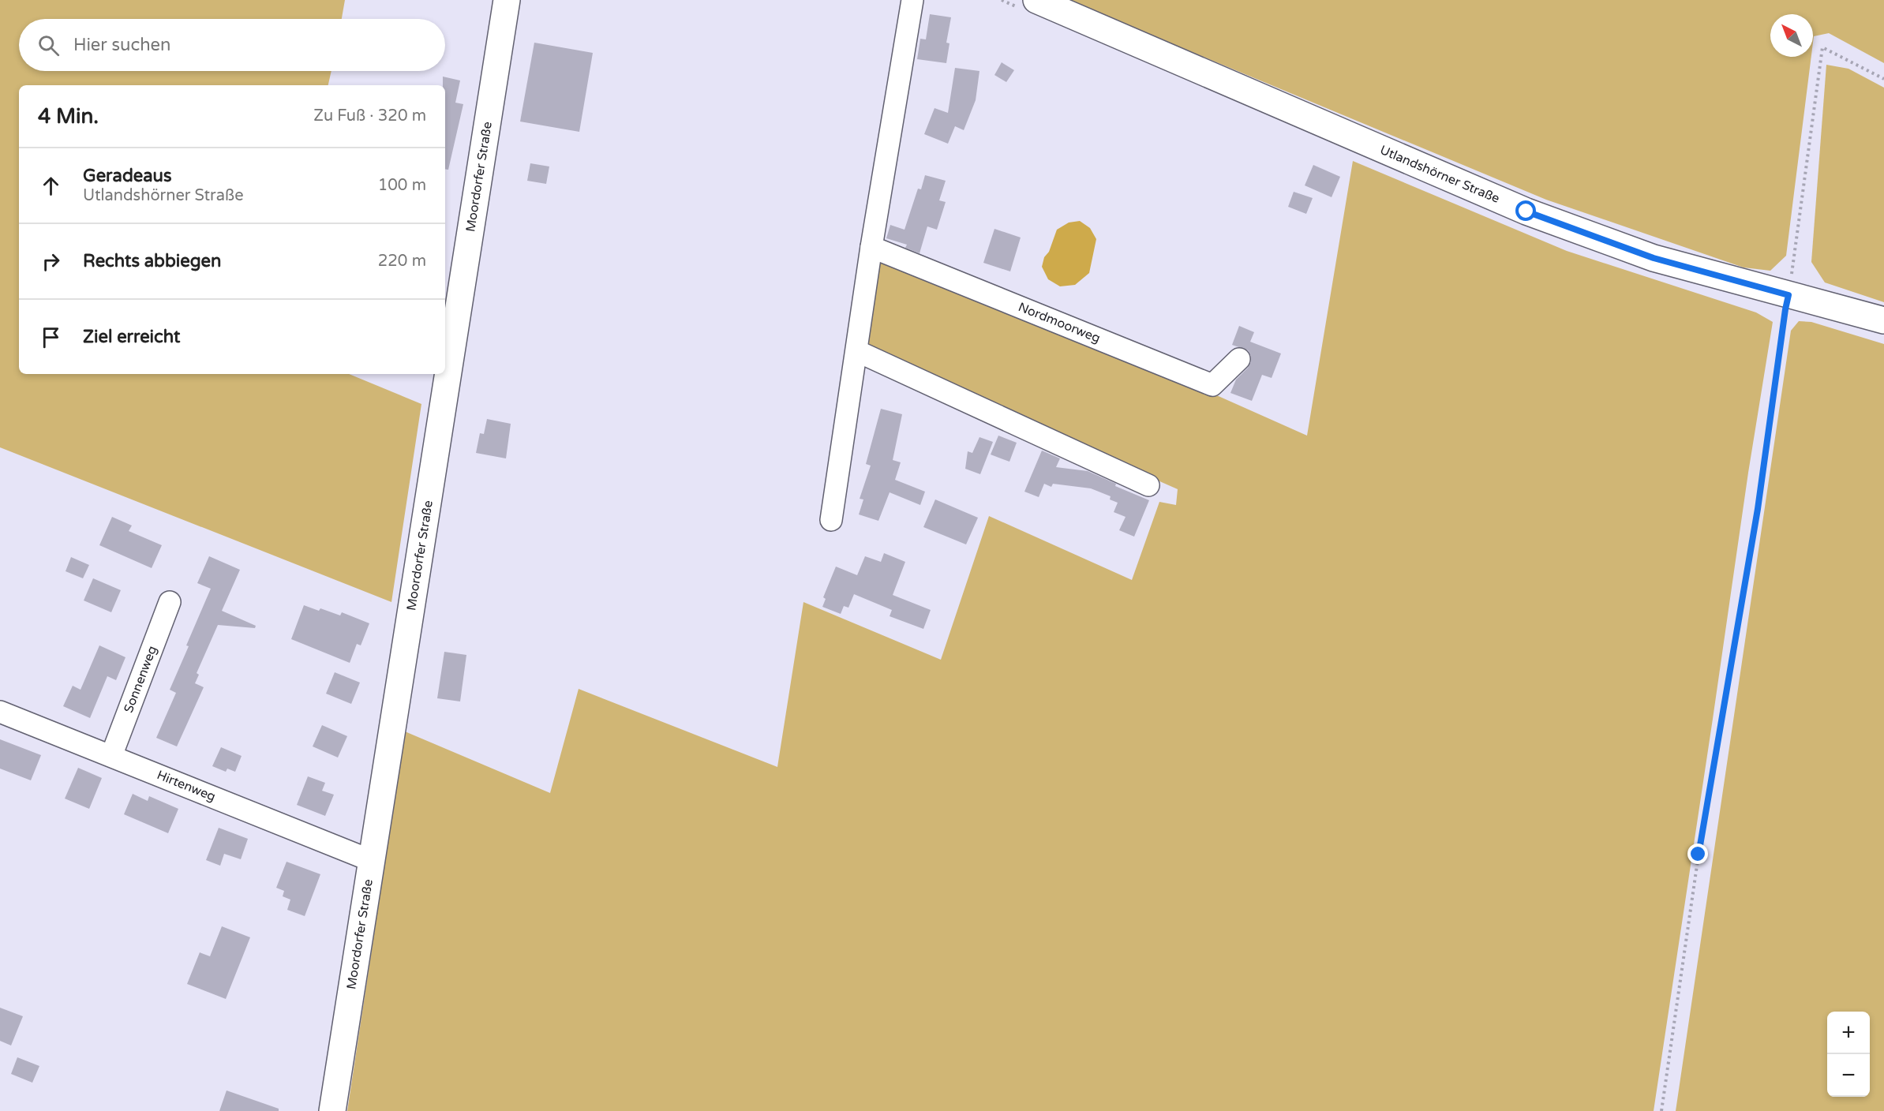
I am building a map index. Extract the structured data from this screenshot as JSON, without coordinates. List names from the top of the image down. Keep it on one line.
{"streets":{"street":["Utlandshörner Straße","Moordorfer Straße","Nordmoorweg","Sonnenweg","Hirtenweg"]},"crossings":[["Moordorfer Straße","Hirtenweg"],["Sonnenweg","Hirtenweg"]],"north":"top left","page":{"search":"Hier suchen","heading":["4 Min.","Zu Fuß · 320 m"],"list":[["Geradeaus","Utlandshörner Straße","100 m"],["Rechts abbiegen","220 m"],"Ziel erreicht"],"map_buttons":["+","−"]}}
